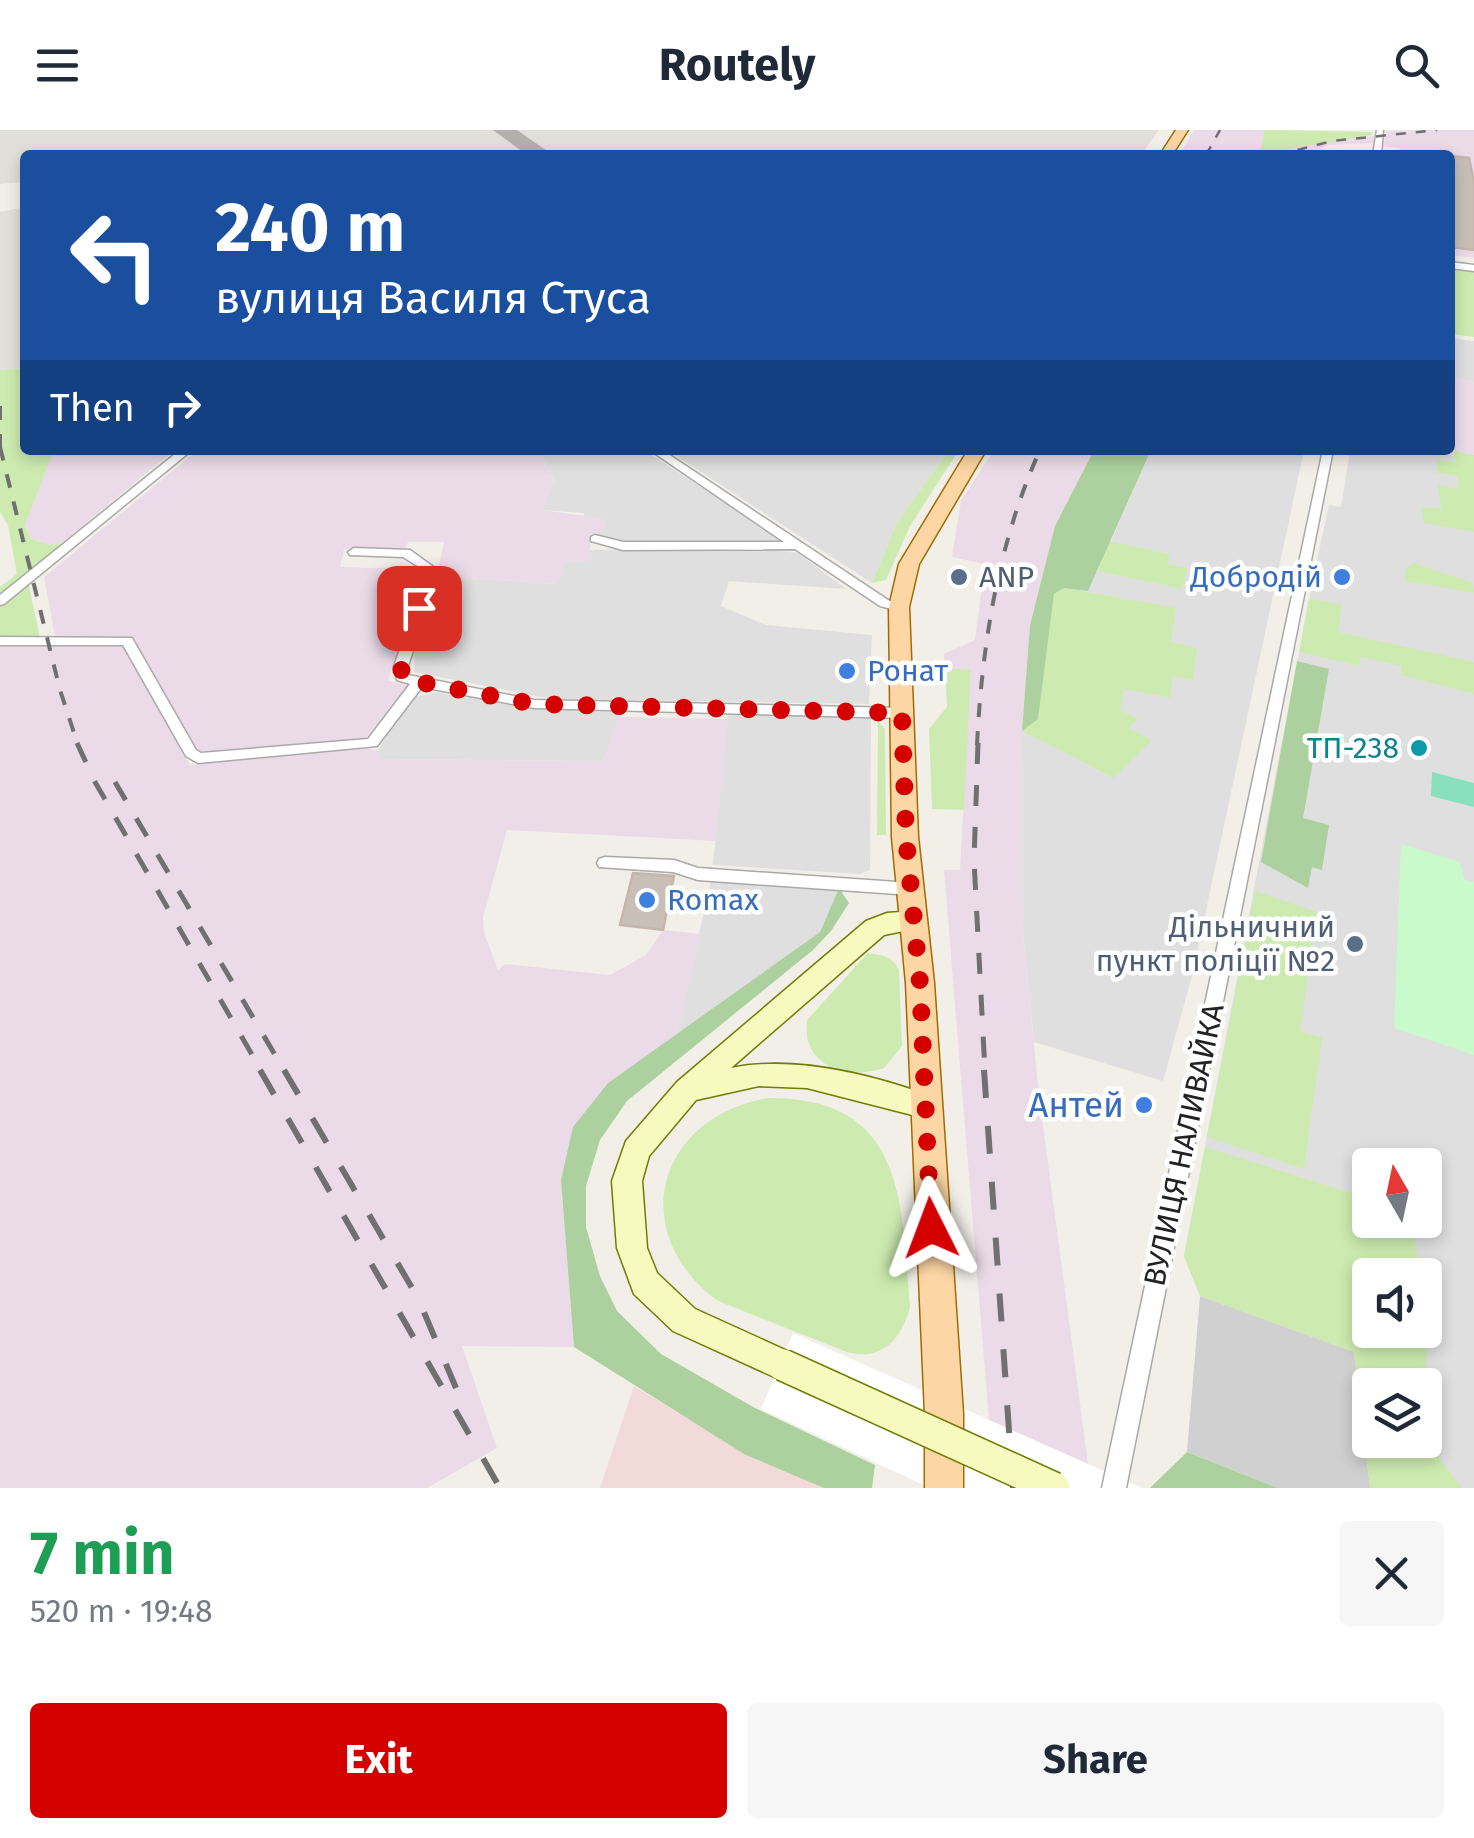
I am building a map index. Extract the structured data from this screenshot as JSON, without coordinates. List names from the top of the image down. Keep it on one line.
{"streets":{"street":["ВУЛИЦЯ НАЛИВАЙКА"]},"places":["ANP","Добродій","Ронат","ТП-238","Romax","Дільничний пункт поліції №2","Антей"],"north":"top","page":{"header":"Routely","turn":["240 m","вулиця Василя Стуса"],"then":"Then","heading":["7 min","520 m · 19:48"],"buttons":["Exit","Share"]}}
